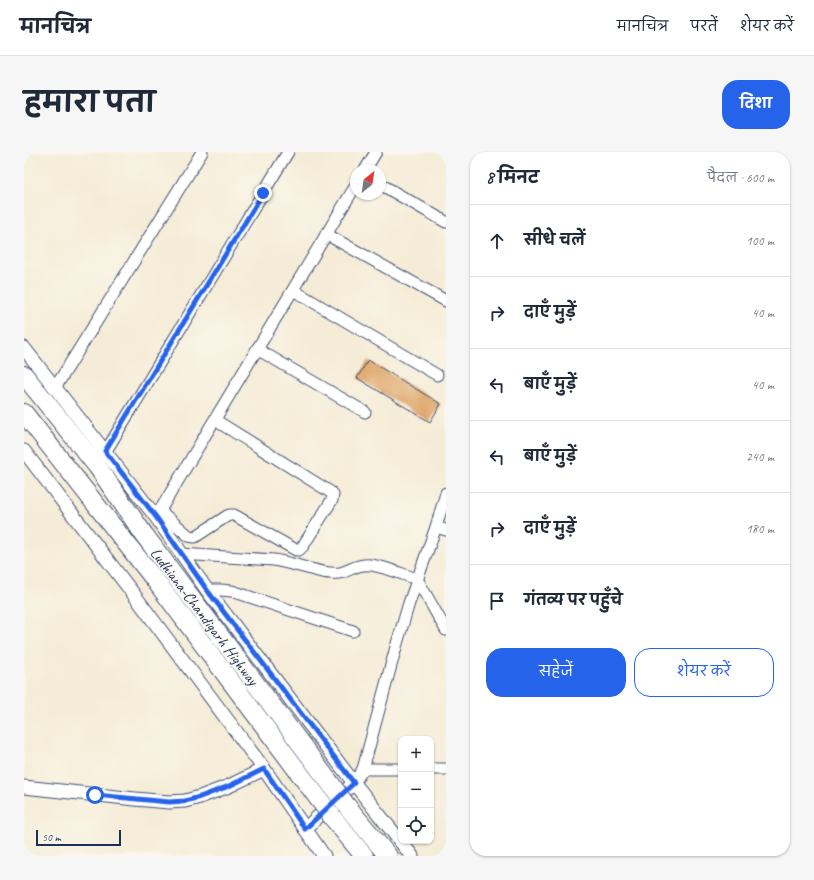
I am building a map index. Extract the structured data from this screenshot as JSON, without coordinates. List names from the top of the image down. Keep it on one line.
{"streets":{"highway":["Ludhiana-Chandigarh Highway"]},"scale_bar":"50 m","north":"top right","page":{"header":"मानचित्र","nav":["मानचित्र","परतें","शेयर करें"],"title":"हमारा पता","buttons":["दिशा",["सहेजें","शेयर करें"]],"heading":["8 मिनट","पैदल · 600 m"],"list":[["सीधे चलें","100 m"],["दाएँ मुड़ें","40 m"],["बाएँ मुड़ें","40 m"],["बाएँ मुड़ें","240 m"],["दाएँ मुड़ें","180 m"],"गंतव्य पर पहुँचे"],"map_buttons":["+","−"],"scale":"50 m"}}
